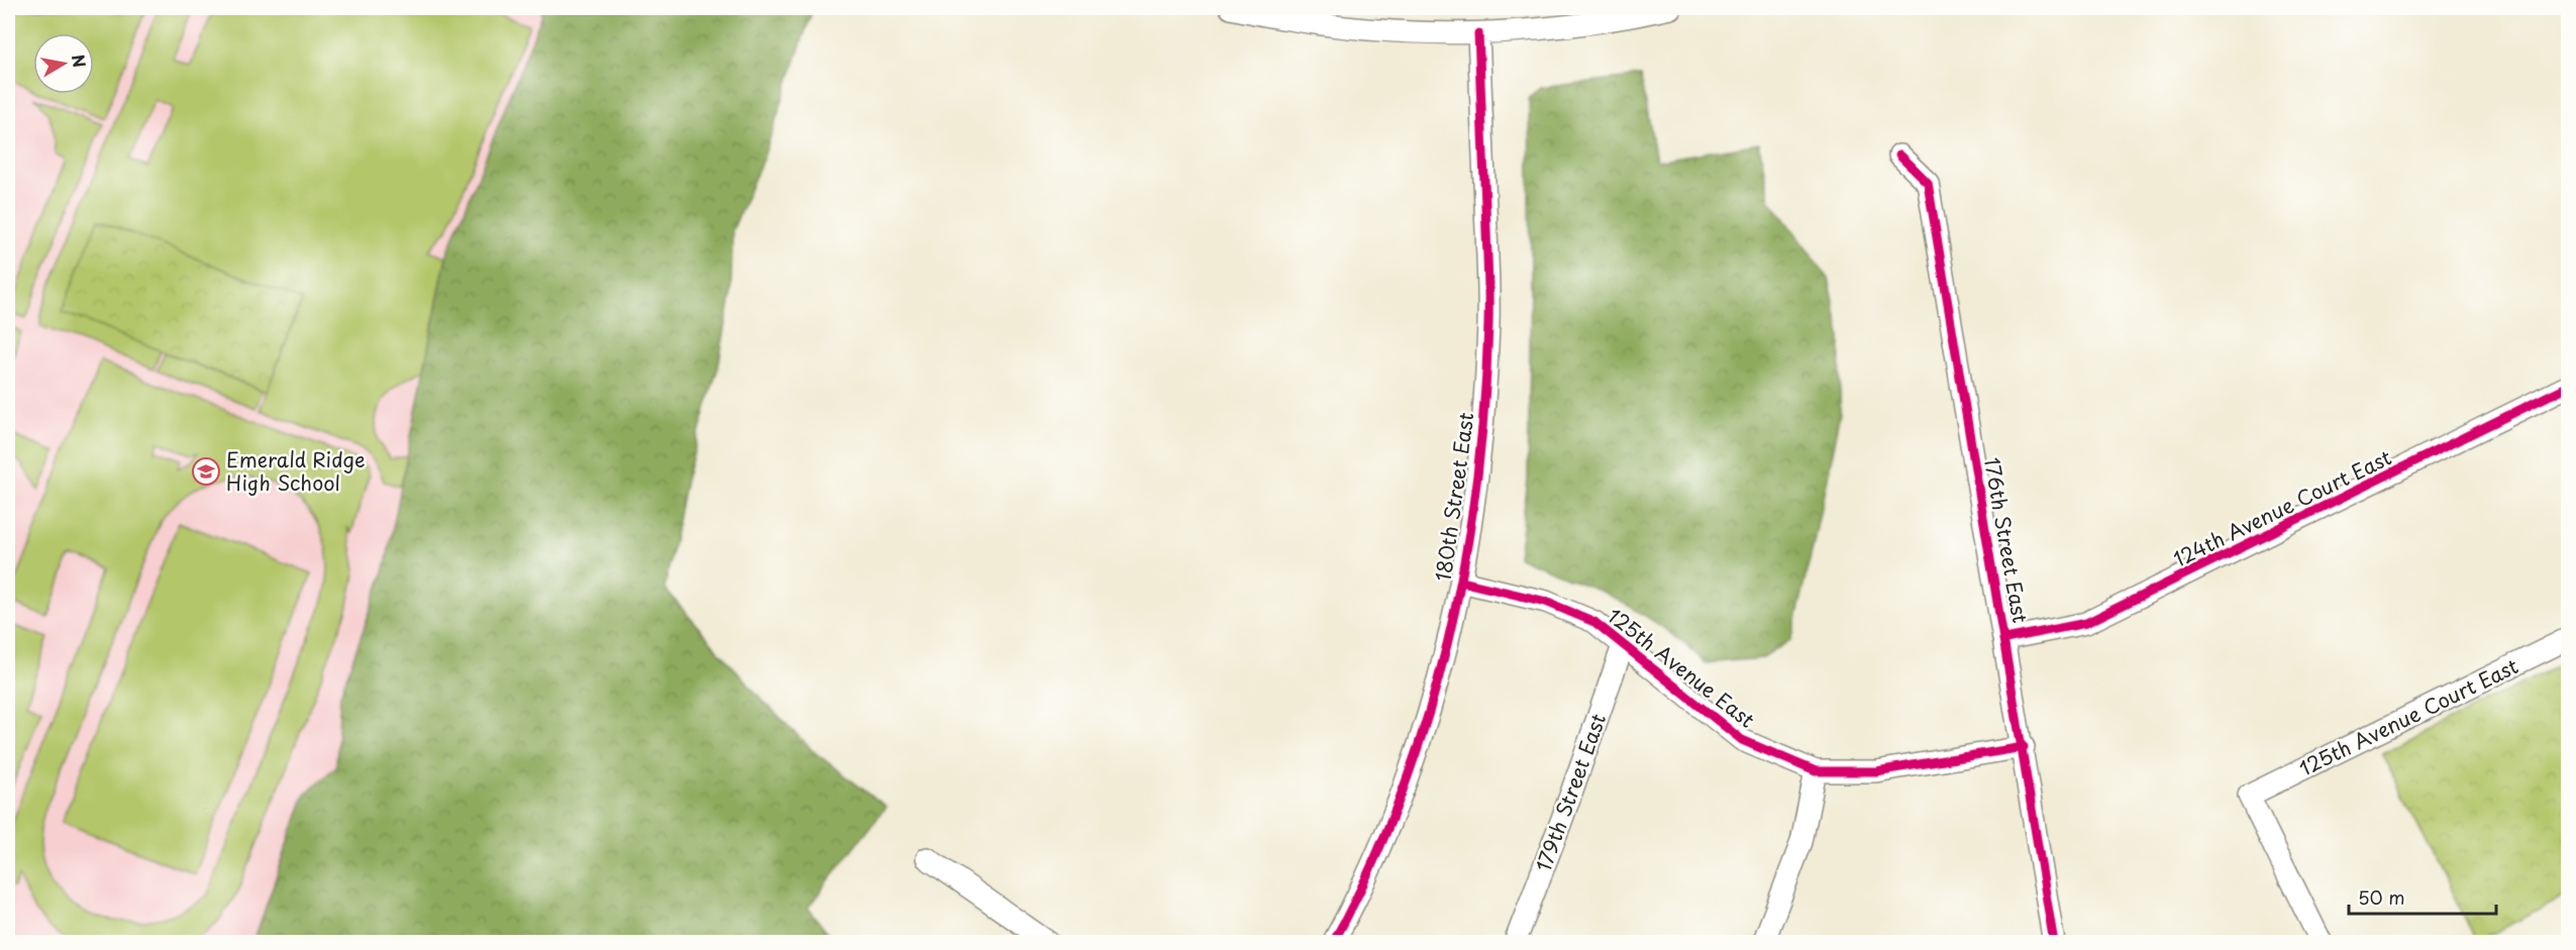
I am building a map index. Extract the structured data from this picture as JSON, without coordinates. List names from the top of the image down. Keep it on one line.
{"streets":{"street":["180th Street East","124th Avenue Court East","176th Street East","125th Avenue East","125th Avenue Court East","179th Street East"]},"crossings":[["180th Street East","125th Avenue East"],["124th Avenue Court East","176th Street East"],["176th Street East","125th Avenue East"],["125th Avenue East","179th Street East"]],"places":{"school or university":["Emerald Ridge High School"]},"scale_bar":"50 m","north":"right"}
